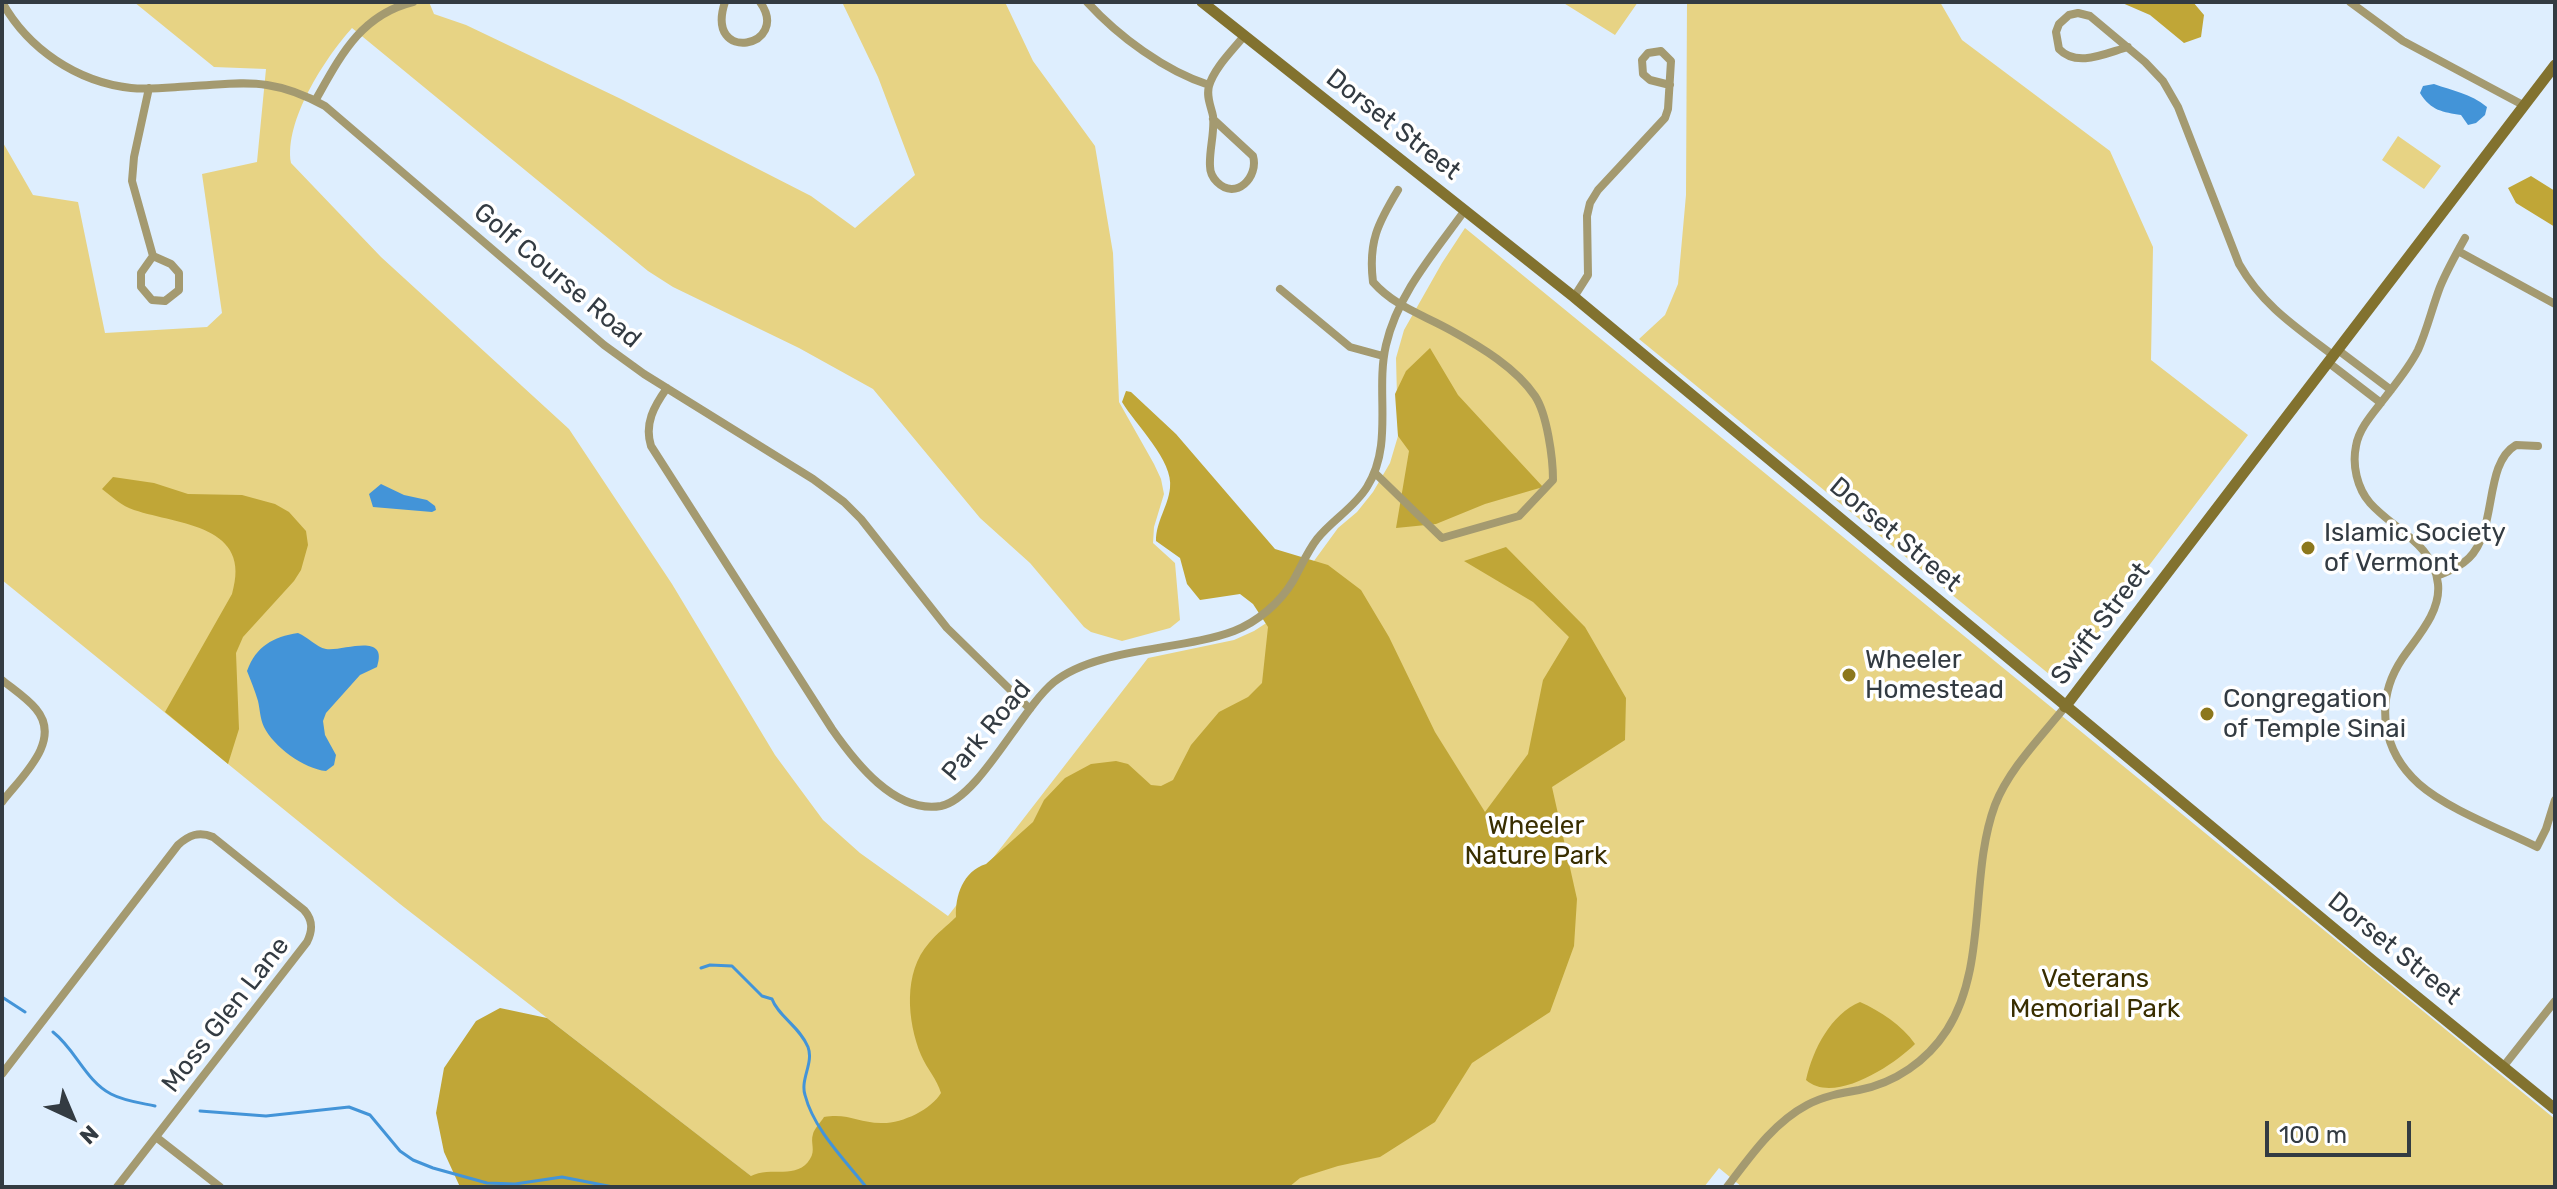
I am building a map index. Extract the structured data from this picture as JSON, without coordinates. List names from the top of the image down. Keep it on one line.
{"streets":{"street":["Dorset Street","Golf Course Road","Swift Street","Park Road","Moss Glen Lane"]},"crossings":[["Dorset Street","Swift Street"],["Dorset Street","Park Road"],["Golf Course Road","Park Road"]],"parks":["Wheeler Nature Park","Veterans Memorial Park"],"places":["Islamic Society of Vermont","Wheeler Homestead","Congregation of Temple Sinai"],"scale_bar":"100 m","north":"bottom right"}
